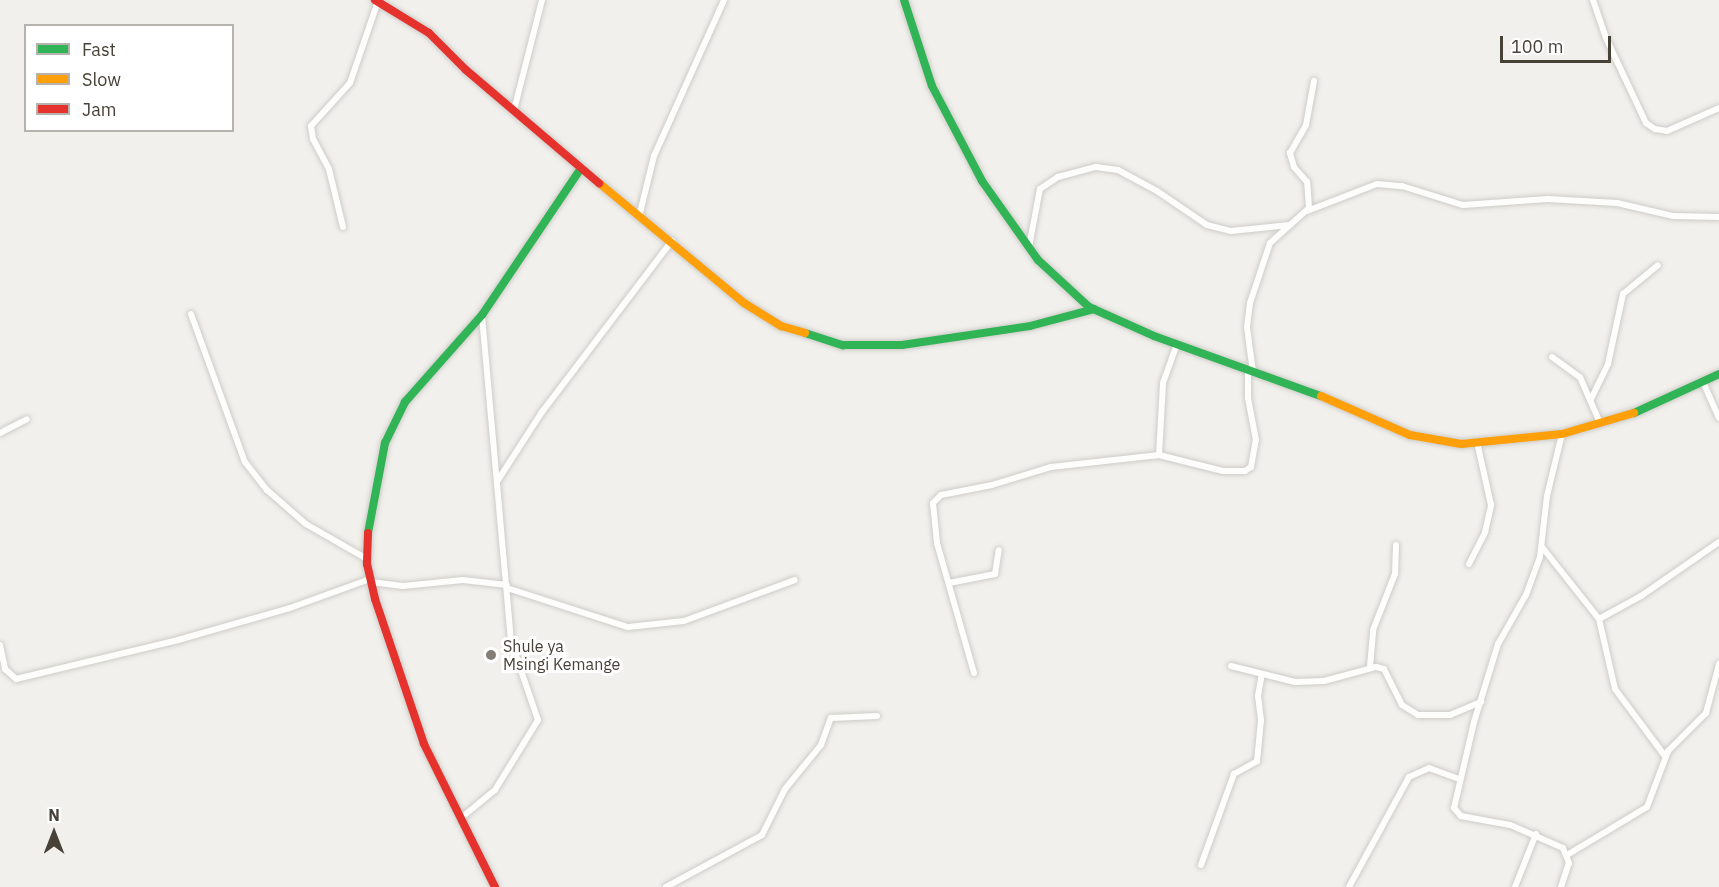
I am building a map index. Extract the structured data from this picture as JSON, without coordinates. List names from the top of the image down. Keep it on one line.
{"places":["Shule ya Msingi Kemange"],"legend":["Fast","Slow","Jam"],"scale_bar":"100 m","north":"top"}
